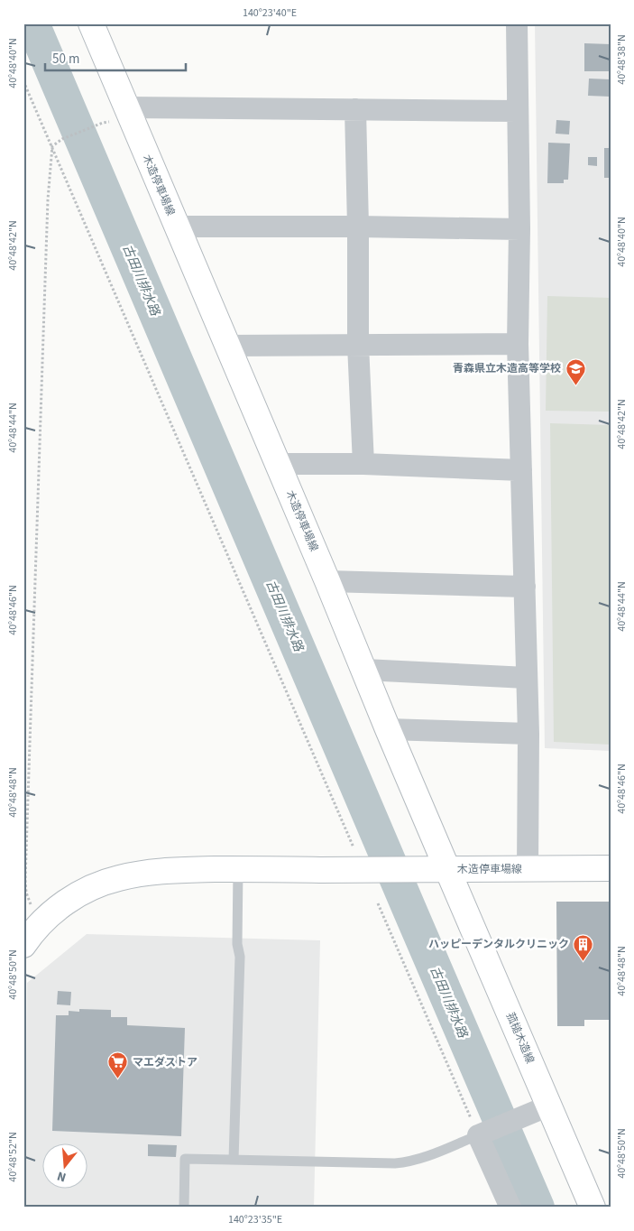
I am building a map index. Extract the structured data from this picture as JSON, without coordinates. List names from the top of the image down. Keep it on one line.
{"streets":{"main road":["木造停車場線","菰槌木造線"]},"crossings":[["木造停車場線","菰槌木造線"]],"water":["古田川排水路"],"places":{"school or university":["青森県立木造高等学校"],"building":["ハッピーデンタルクリニック"],"supermarket":["マエダストア"]},"scale_bar":"50 m","north":"bottom","coordinates":["140°23'40\"E","40°48'38\"N","40°48'40\"N","40°48'42\"N","40°48'44\"N","40°48'46\"N","40°48'48\"N","40°48'50\"N","40°48'52\"N","140°23'35\"E"]}
